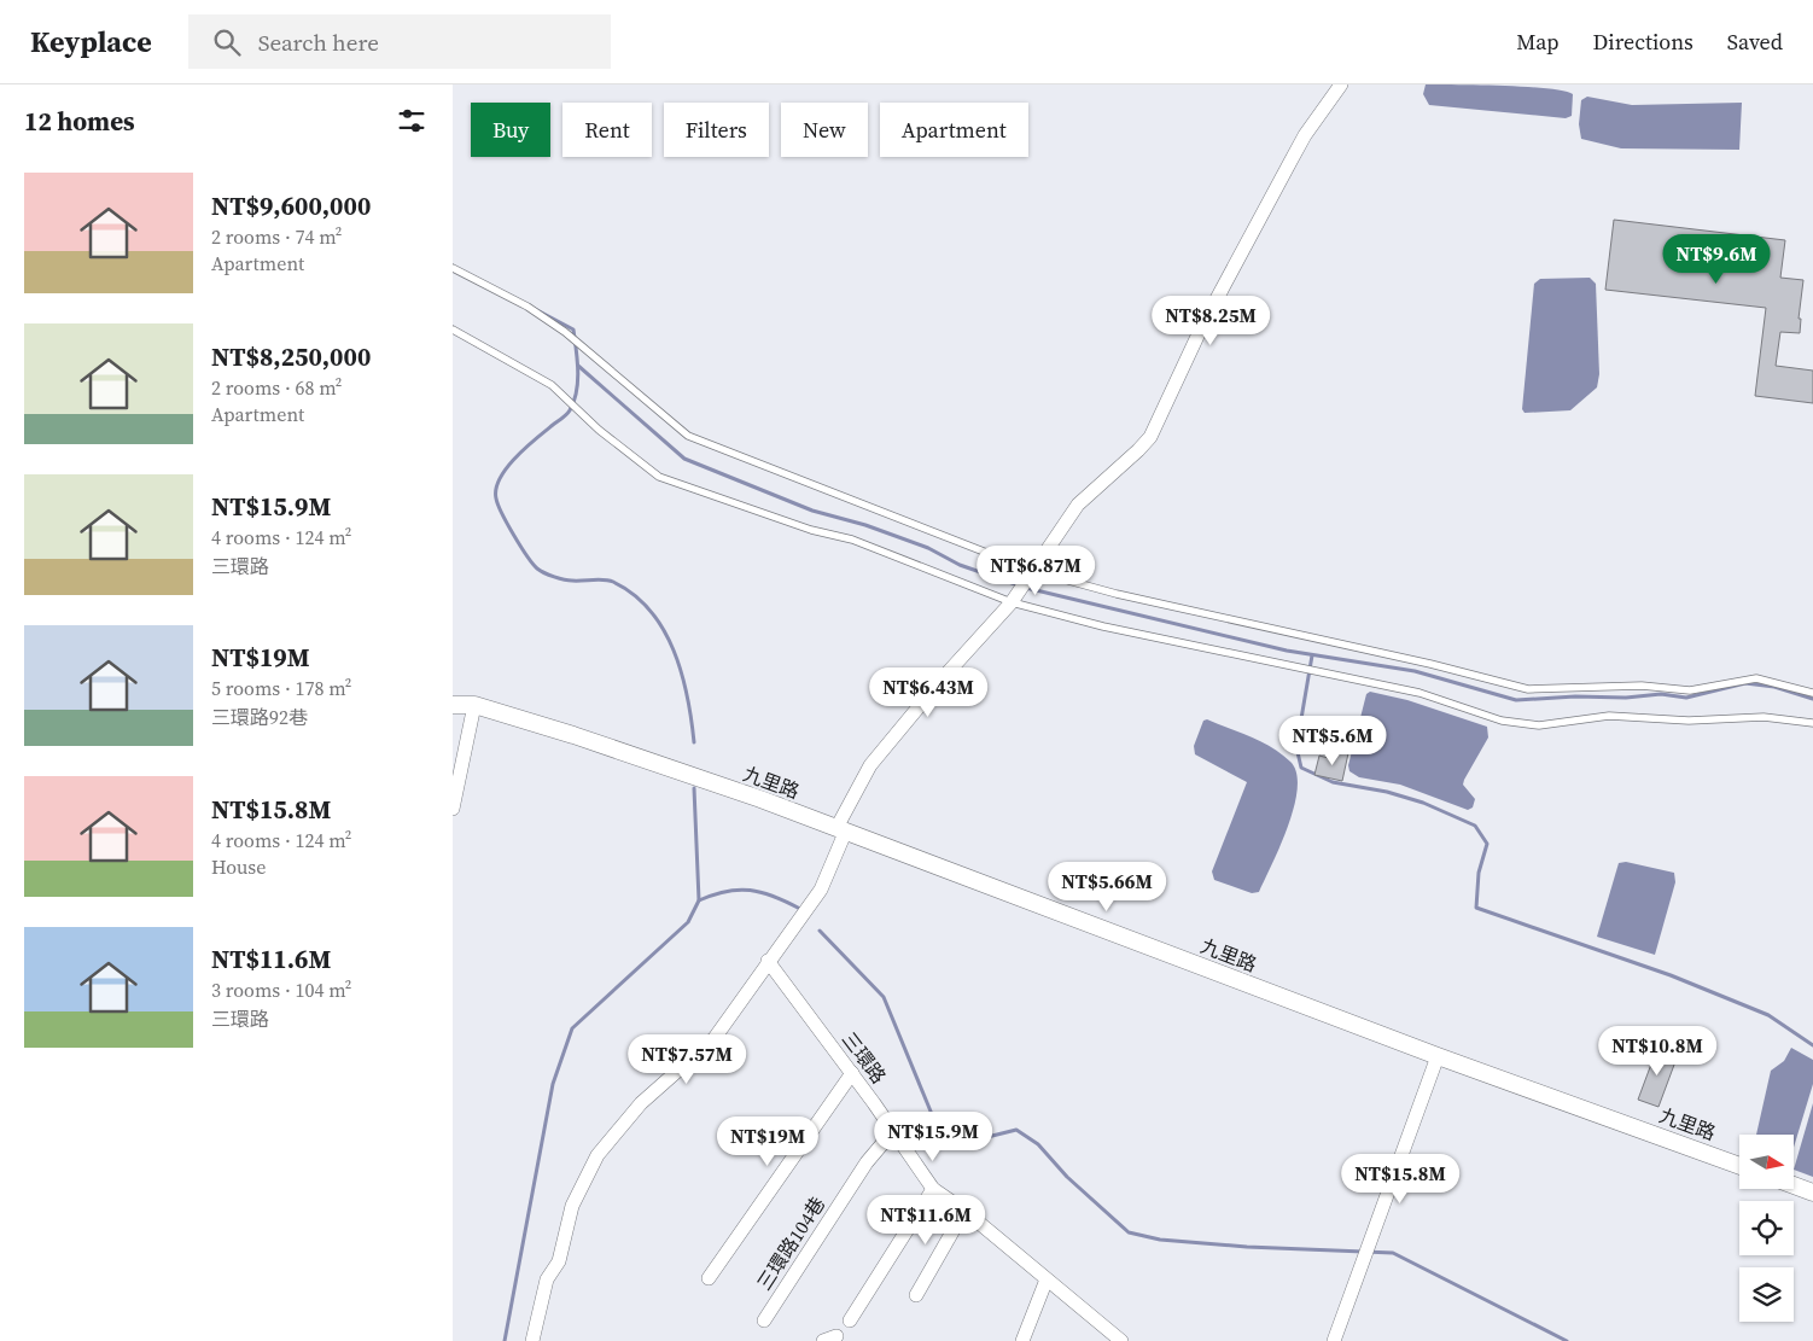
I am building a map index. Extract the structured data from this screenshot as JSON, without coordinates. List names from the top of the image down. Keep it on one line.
{"streets":{"street":["九里路","三環路","三環路104巷"]},"crossings":[["三環路","三環路104巷"]],"north":"right","page":{"header":"Keyplace","search":"Search here","nav":["Map","Directions","Saved"],"heading":"12 homes","chip":["Buy","Rent","Filters","New","Apartment"],"list":[{"name":"NT$9,600,000","note":"2 rooms · 74 m² · Apartment"},{"name":"NT$8,250,000","note":"2 rooms · 68 m² · Apartment"},{"name":"NT$15.9M","note":"4 rooms · 124 m² · 三環路"},{"name":"NT$19M","note":"5 rooms · 178 m² · 三環路92巷"},{"name":"NT$15.8M","note":"4 rooms · 124 m² · House"},{"name":"NT$11.6M","note":"3 rooms · 104 m² · 三環路"}],"price":["NT$9.6M","NT$8.25M","NT$6.87M","NT$6.43M","NT$5.6M","NT$5.66M","NT$10.8M","NT$7.57M","NT$15.9M","NT$19M","NT$15.8M","NT$11.6M"]}}
